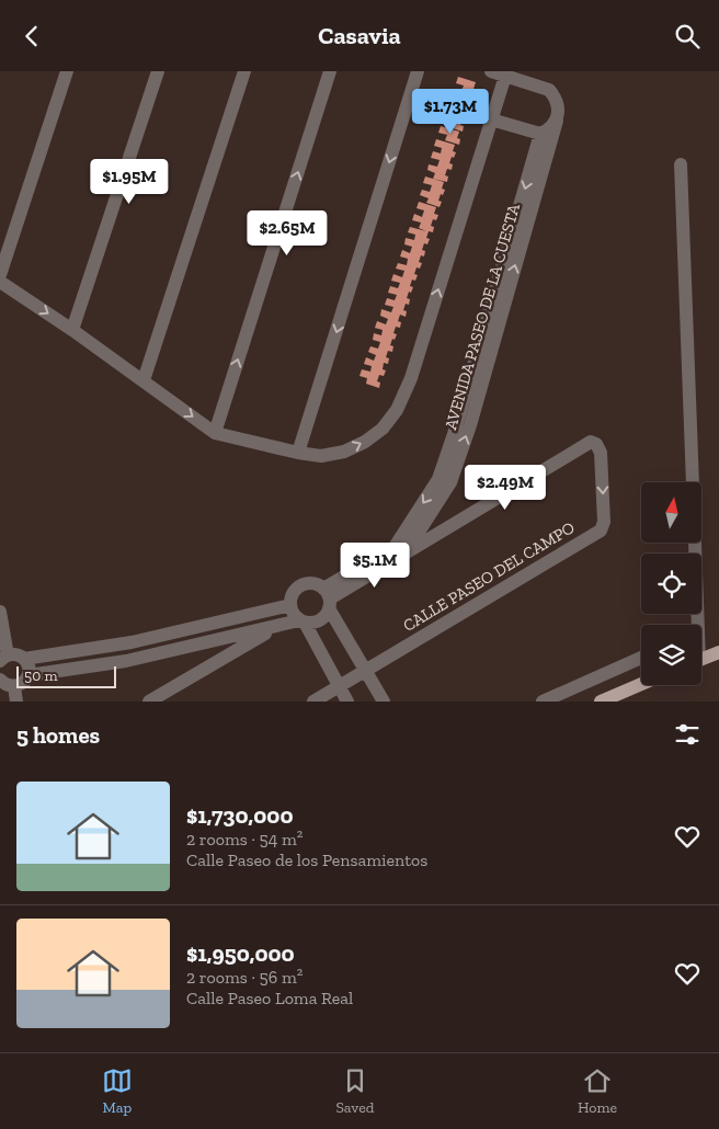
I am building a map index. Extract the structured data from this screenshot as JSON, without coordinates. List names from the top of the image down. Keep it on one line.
{"streets":{"street":["AVENIDA PASEO DE LA CUESTA","CALLE PASEO DEL CAMPO"]},"crossings":[["AVENIDA PASEO DE LA CUESTA","CALLE PASEO DEL CAMPO"]],"scale_bar":"50 m","north":"top","page":{"header":"Casavia","price":["$1.73M","$1.95M","$2.65M","$2.49M","$5.1M"],"scale":"50 m","heading":"5 homes","list":[{"name":"$1,730,000","note":"2 rooms · 54 m² · Calle Paseo de los Pensamientos"},{"name":"$1,950,000","note":"2 rooms · 56 m² · Calle Paseo Loma Real"}],"tabs":["Map","Saved","Home"]}}
